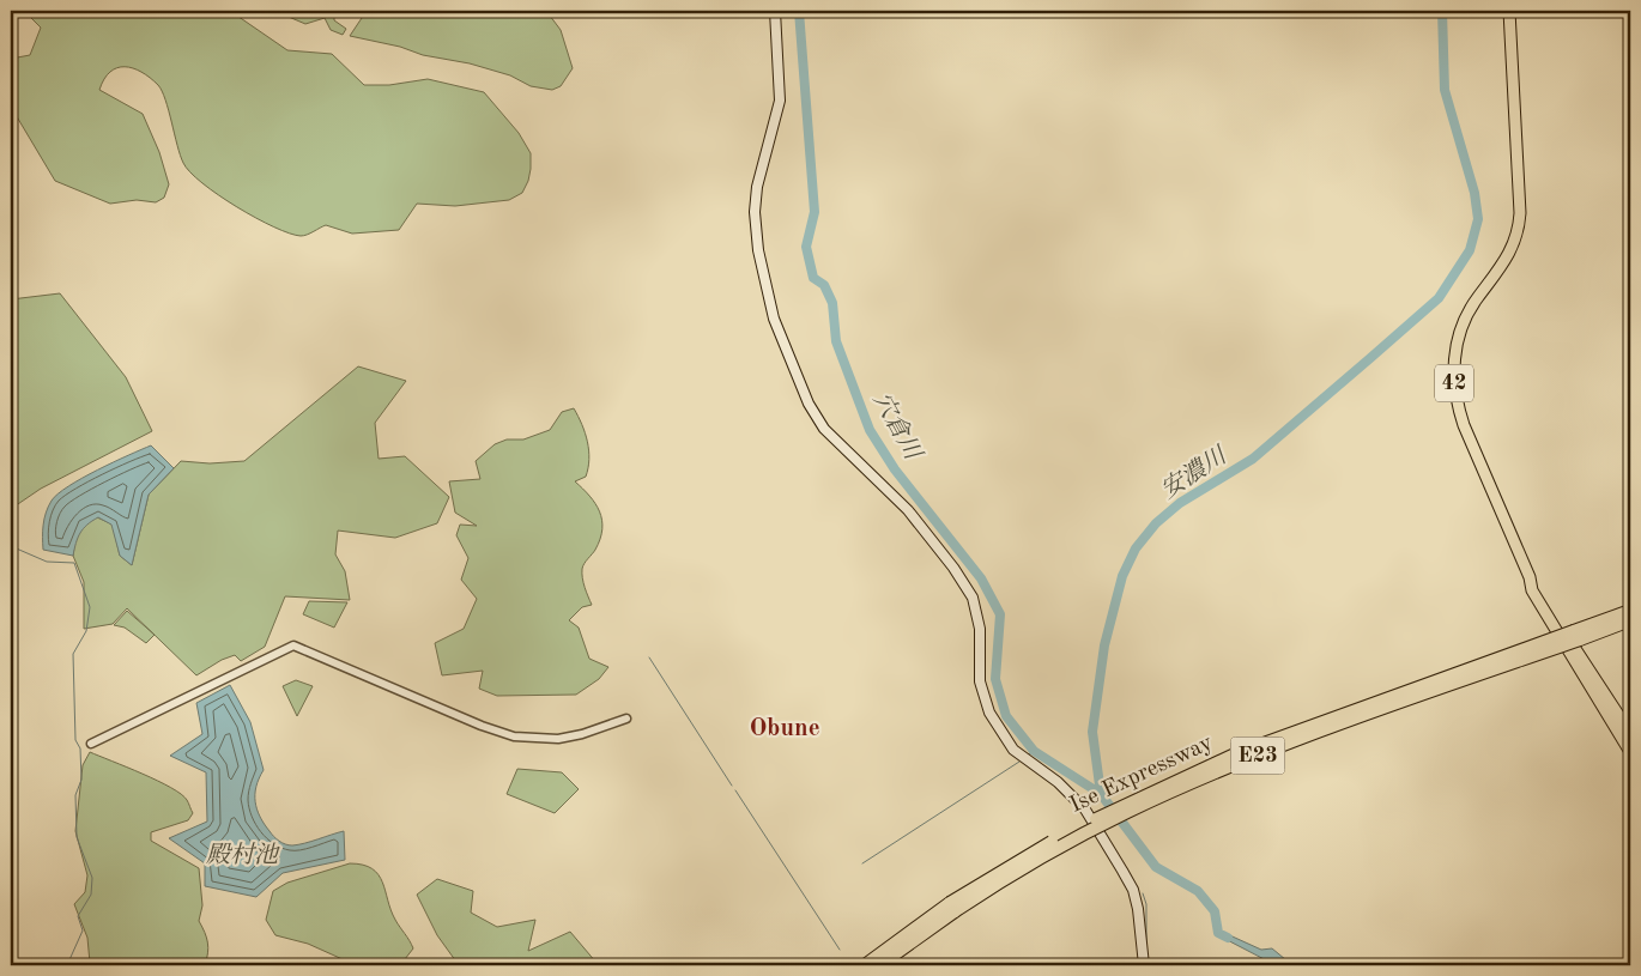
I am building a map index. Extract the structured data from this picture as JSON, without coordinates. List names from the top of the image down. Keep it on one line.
{"streets":{"highway":["E23","Ise Expressway"],"main road":["42"]},"districts":["Obune"],"water":["穴倉川","安濃川","殿村池"]}
